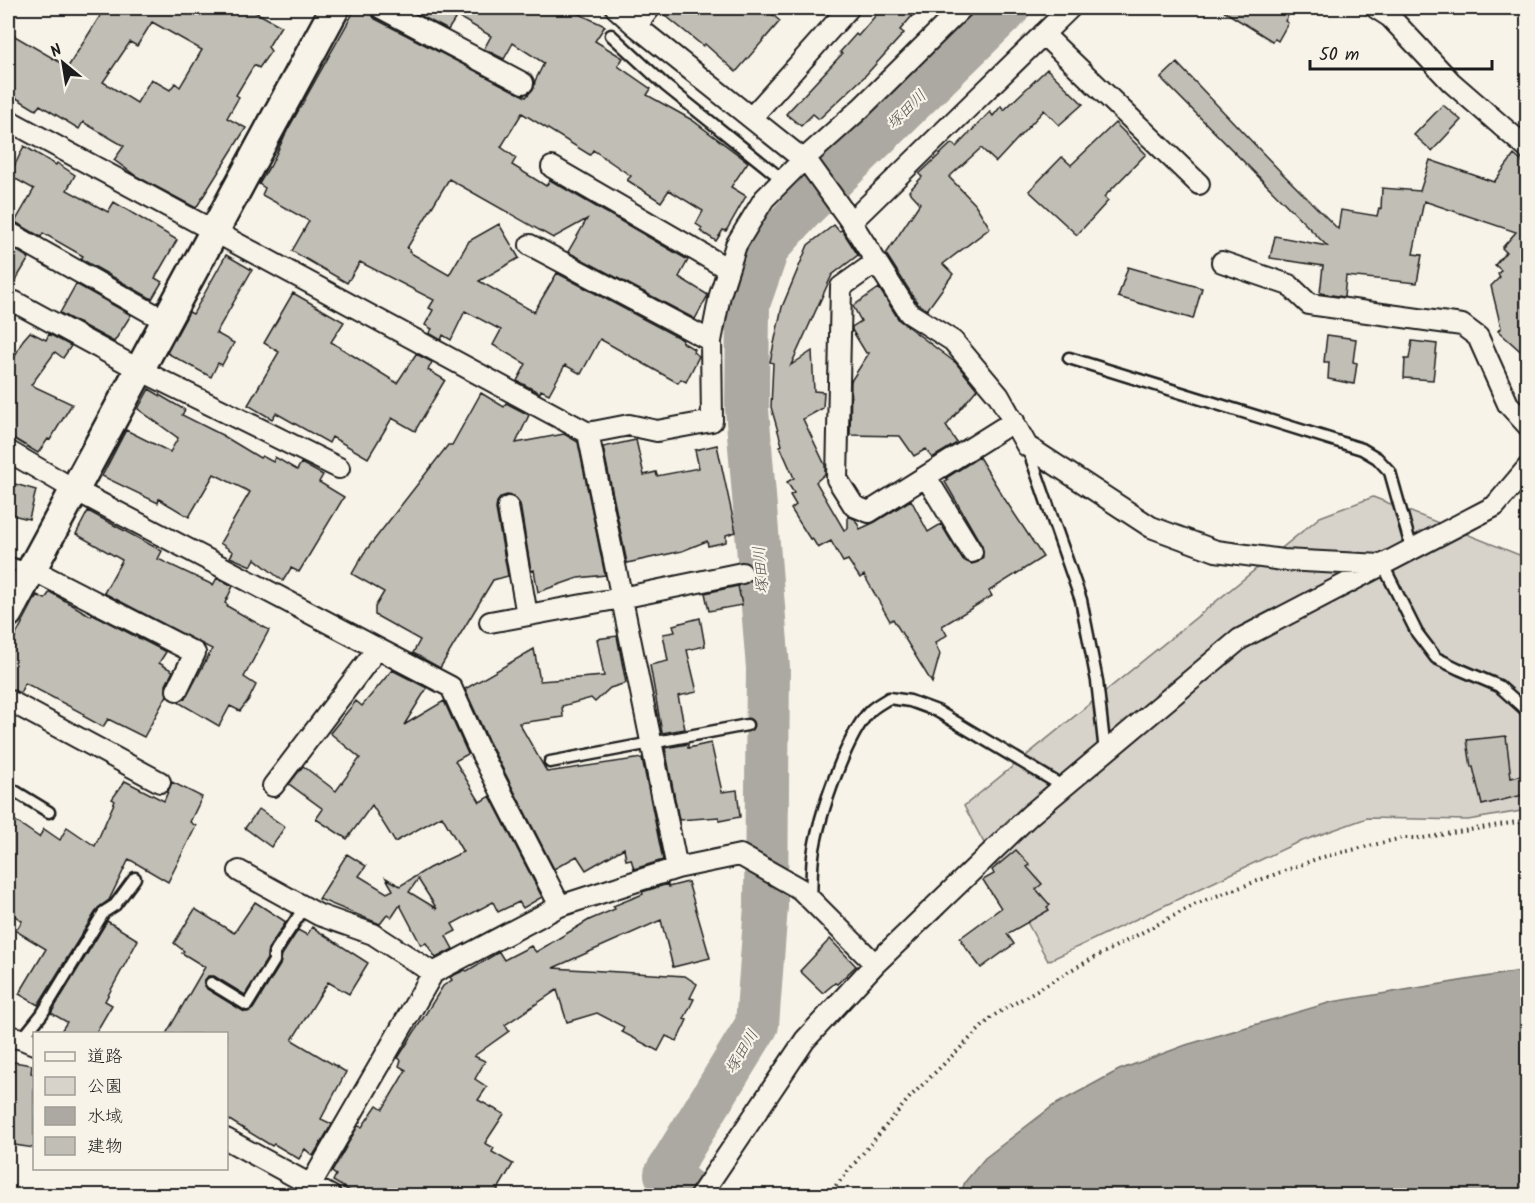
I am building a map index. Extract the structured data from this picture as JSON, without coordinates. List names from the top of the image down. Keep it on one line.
{"water":["塚田川"],"legend":["道路","公園","水域","建物"],"scale_bar":"50 m","north":"top left"}
